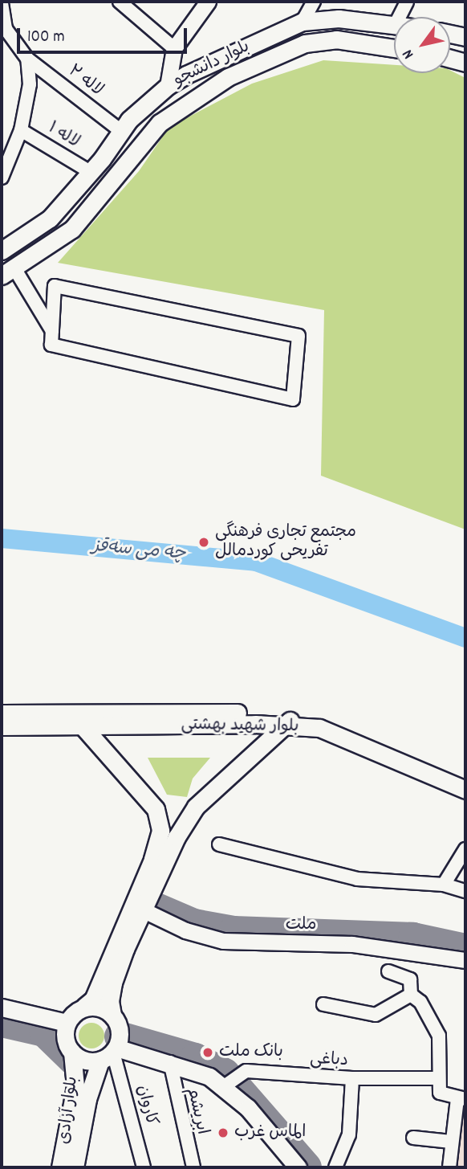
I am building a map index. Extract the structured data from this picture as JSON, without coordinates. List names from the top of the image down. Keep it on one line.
{"streets":{"main road":["بلوار دانشجو","بلوار شهید بهشتی","بلوار آزادی"],"street":["لاله ۲","لاله ۱","ملت","دباغی","کاروان","ابریشم"]},"crossings":[["بلوار دانشجو","لاله ۲"],["بلوار دانشجو","لاله ۱"],["کاروان","بلوار آزادی"]],"water":["چە می سەقز"],"places":["مجتمع تجاری فرهنگی تفریحی کوردمالل","بانک ملت","الماس غرب"],"scale_bar":"100 m","north":"bottom left"}
